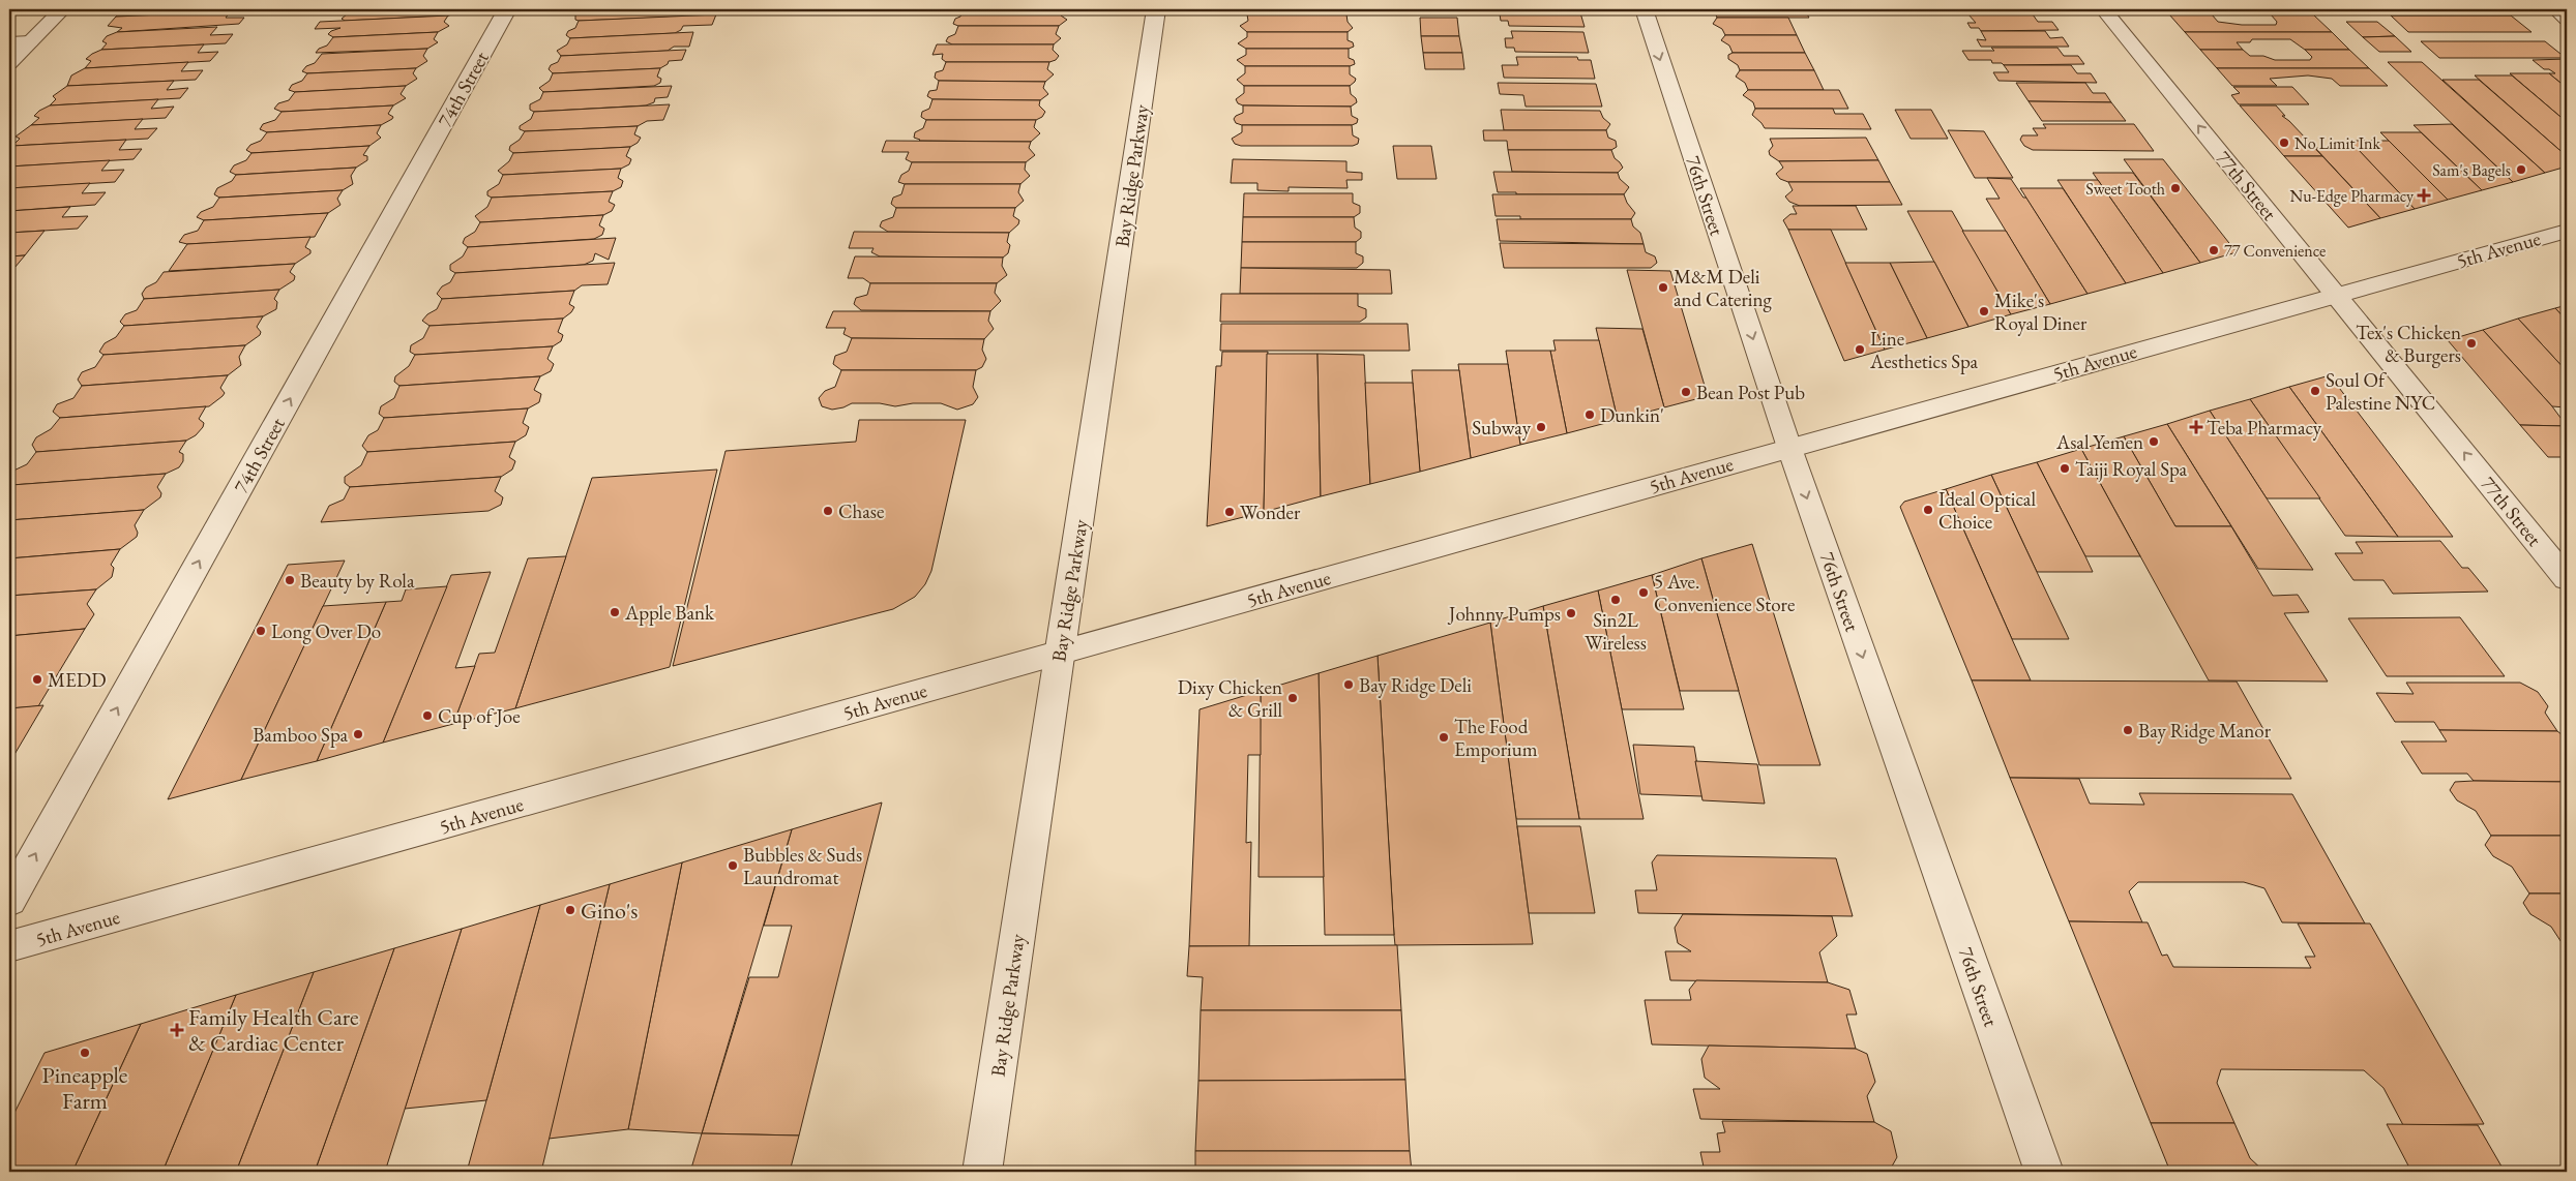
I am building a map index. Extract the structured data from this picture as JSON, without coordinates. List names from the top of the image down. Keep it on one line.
{"streets":{"street":["74th Street","Bay Ridge Parkway","77th Street","76th Street","5th Avenue"]},"crossings":[["Bay Ridge Parkway","5th Avenue"],["77th Street","5th Avenue"],["76th Street","5th Avenue"]],"one_way":["74th Street","77th Street","76th Street"],"places":{"other":["No Limit Ink","Sam's Bagels","Sweet Tooth","77 Convenience","M&M Deli and Catering","Mike's Royal Diner","Tex's Chicken & Burgers","Line Aesthetics Spa","Soul Of Palestine NYC","Bean Post Pub","Dunkin'","Subway","Asal Yemen","Taiji Royal Spa","Ideal Optical Choice","Chase","Wonder","Beauty by Rola","5 Ave. Convenience Store","Sin2L Wireless","Apple Bank","Johnny Pumps","Long Over Do","MEDD","Bay Ridge Deli","Dixy Chicken & Grill","Cup of Joe","Bay Ridge Manor","Bamboo Spa","The Food Emporium","Bubbles & Suds Laundromat","Gino's","Pineapple Farm"],"health":["Nu-Edge Pharmacy","Teba Pharmacy","Family Health Care & Cardiac Center"]}}
